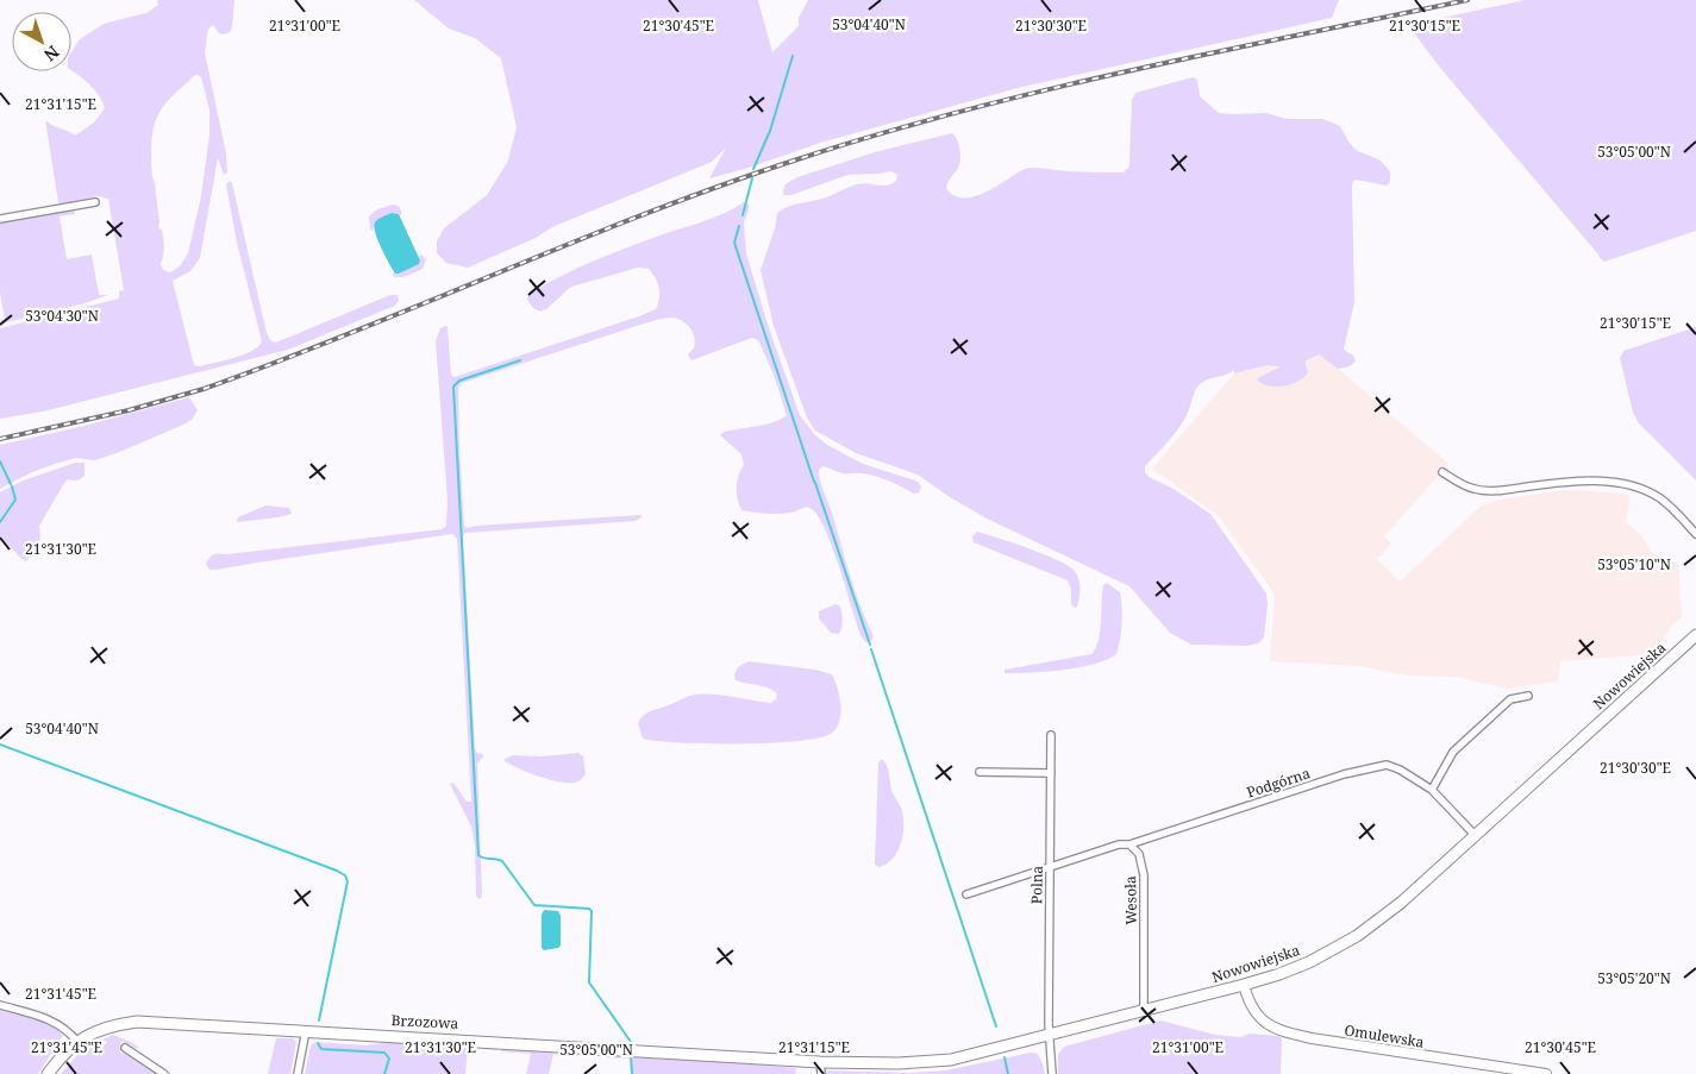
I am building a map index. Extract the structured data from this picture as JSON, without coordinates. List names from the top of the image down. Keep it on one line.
{"streets":{"main road":["Nowowiejska","Brzozowa"],"street":["Podgórna","Polna","Wesoła","Omulewska"]},"crossings":[["Nowowiejska","Podgórna"],["Nowowiejska","Polna"],["Nowowiejska","Wesoła"],["Nowowiejska","Brzozowa"],["Nowowiejska","Omulewska"],["Podgórna","Wesoła"]],"north":"bottom right","coordinates":["53°04'40\"N","21°31'00\"E","21°30'45\"E","21°30'30\"E","21°30'15\"E","21°31'15\"E","53°05'00\"N","53°04'30\"N","21°31'30\"E","53°05'10\"N","53°05'20\"N","21°31'45\"E"]}
